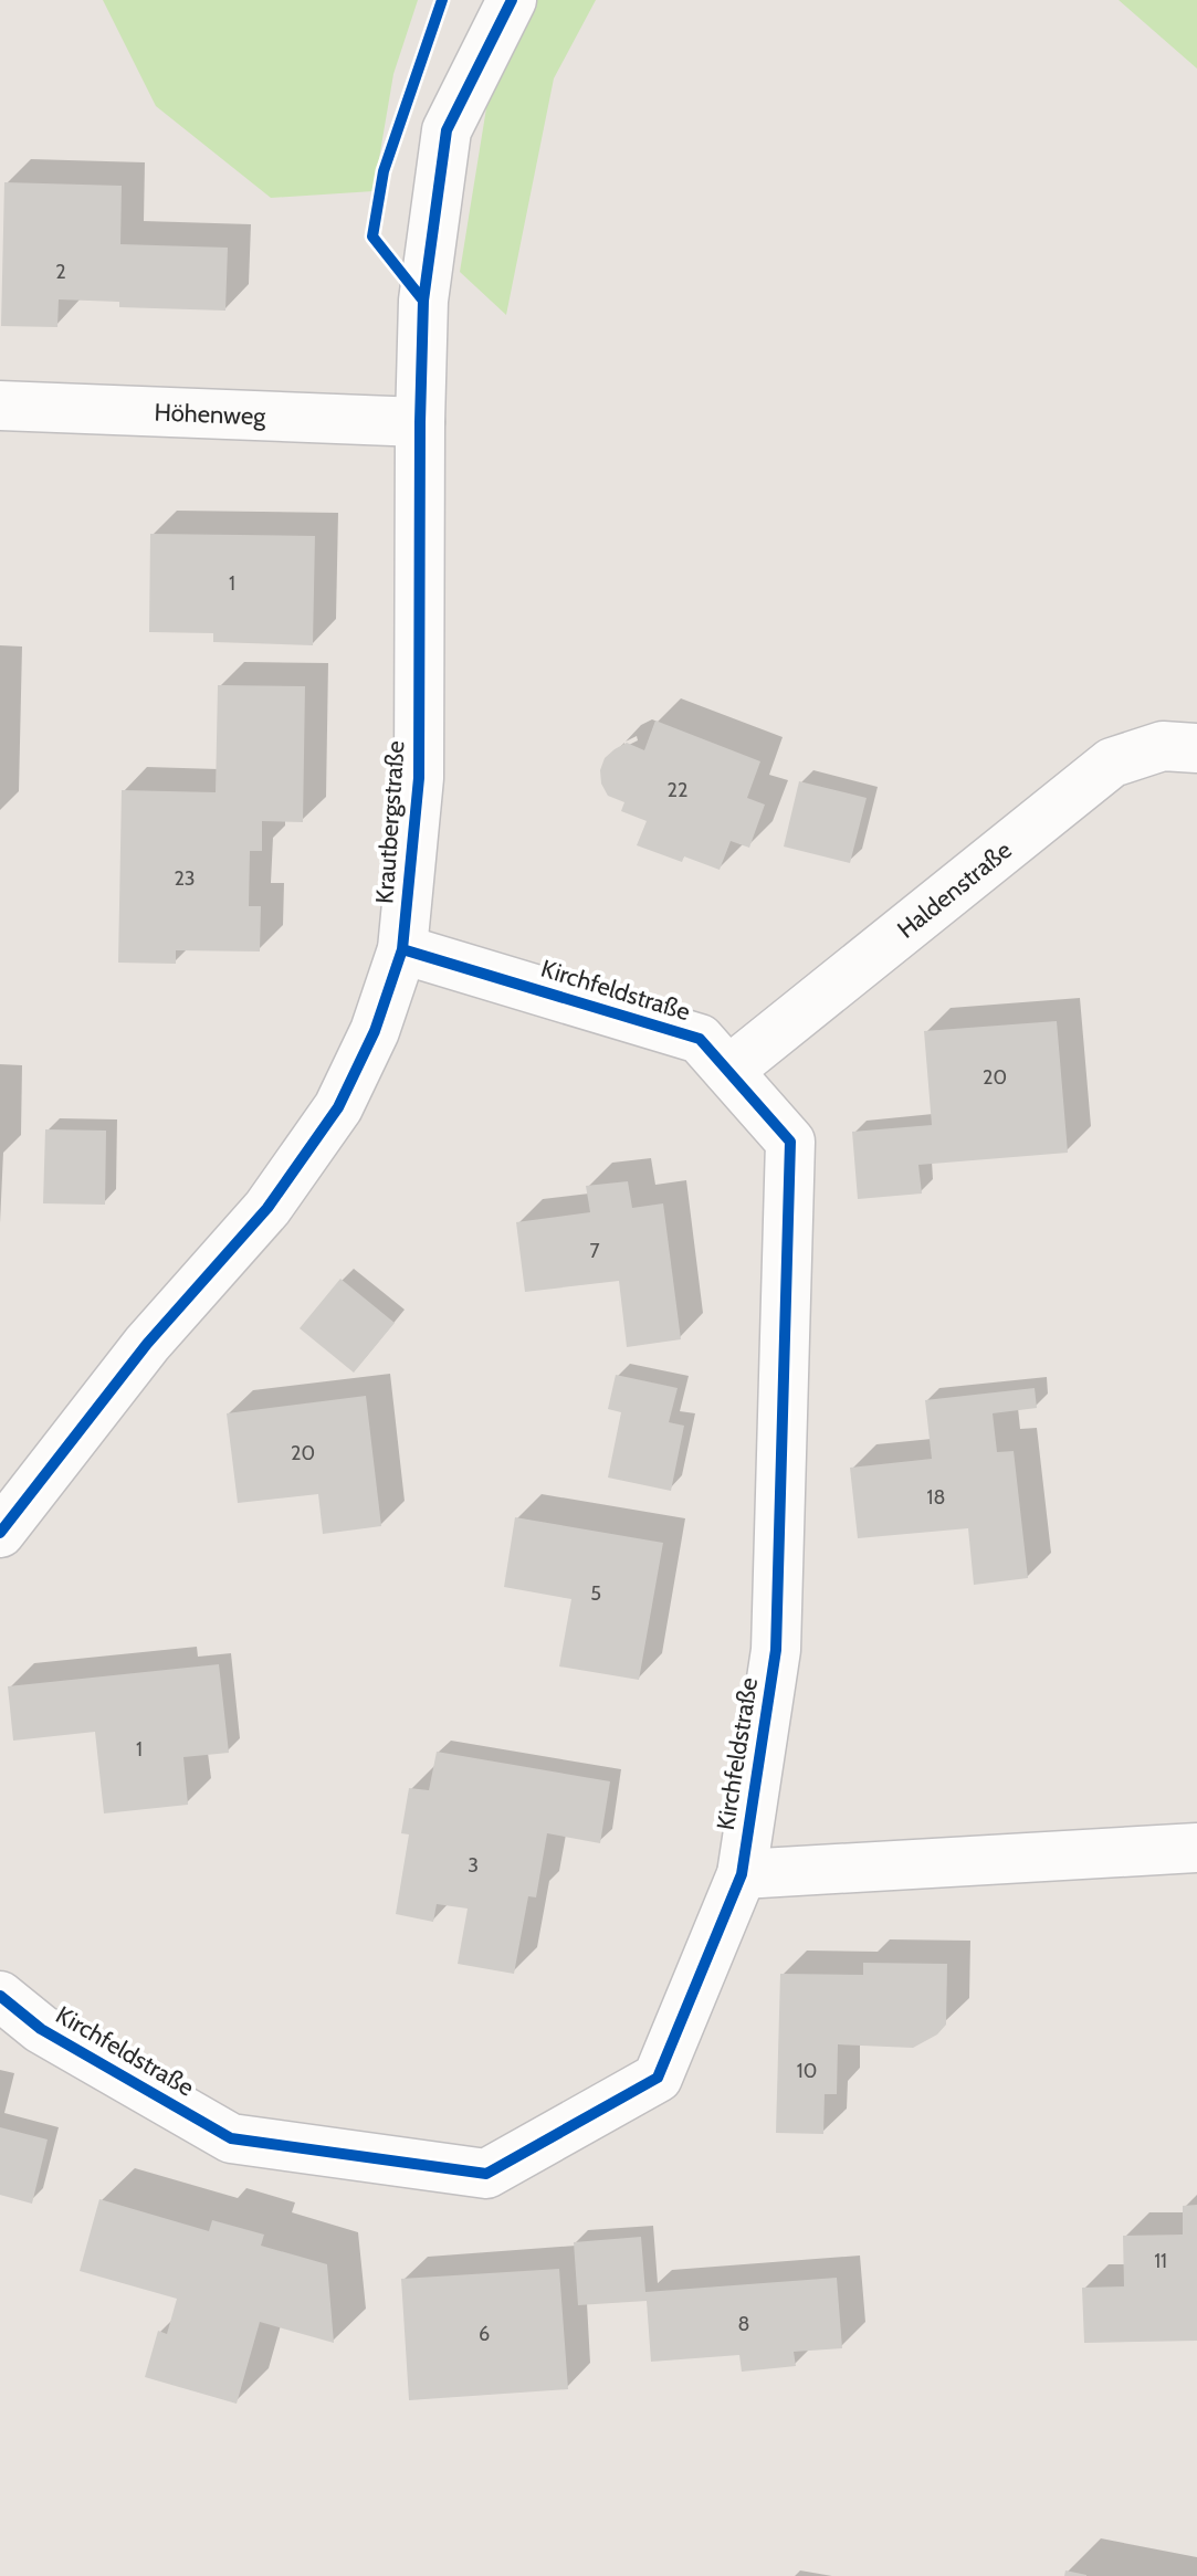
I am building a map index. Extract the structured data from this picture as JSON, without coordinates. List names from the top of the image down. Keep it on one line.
{"streets":{"street":["Höhenweg","Krautbergstraße","Haldenstraße","Kirchfeldstraße"]},"crossings":[["Höhenweg","Krautbergstraße"],["Krautbergstraße","Kirchfeldstraße"],["Haldenstraße","Kirchfeldstraße"]],"house_numbers":["2","1","22","23","20","7","20","18","5","1","3","10","11","8","6"]}
